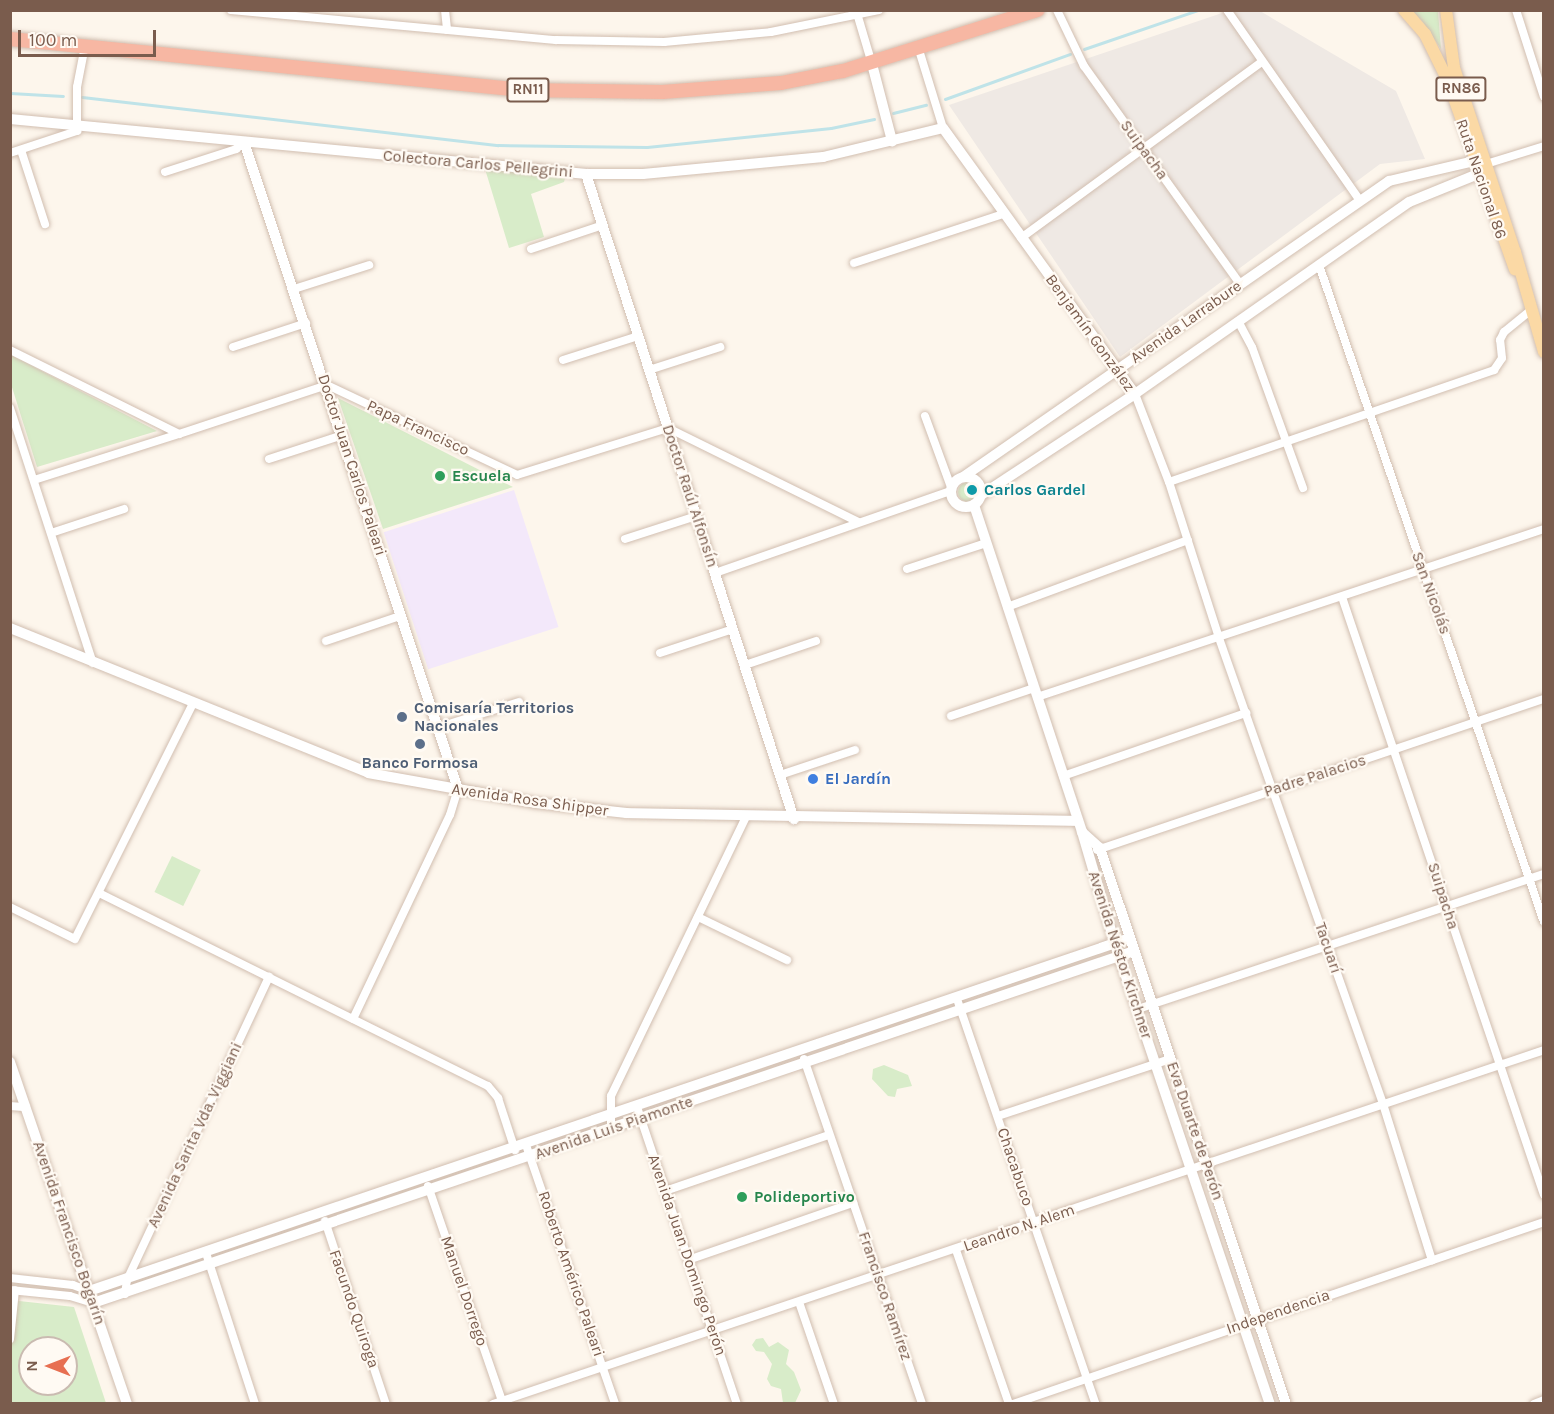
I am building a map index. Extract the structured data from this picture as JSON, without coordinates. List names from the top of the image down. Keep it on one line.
{"streets":{"highway":["RN11"],"main road":["RN86","Ruta Nacional 86"],"street":["Suipacha","Colectora Carlos Pellegrini","Avenida Larrabure","Benjamín González","Papa Francisco","Doctor Juan Carlos Paleari","Doctor Raúl Alfonsín","San Nicolás","Padre Palacios","Avenida Rosa Shipper","Tacuarí","Avenida Néstor Kirchner","Avenida Luis Piamonte","Eva Duarte de Perón","Avenida Sarita Vda. Viggiani","Chacabuco","Leandro N. Alem","Avenida Francisco Bogarín","Avenida Juan Domingo Perón","Roberto Américo Paleari","Manuel Dorrego","Francisco Ramírez","Facundo Quiroga","Independencia"]},"crossings":[["RN11","Benjamín González"],["Suipacha","Avenida Larrabure"],["Suipacha","Padre Palacios"],["Suipacha","Leandro N. Alem"],["Colectora Carlos Pellegrini","Benjamín González"],["Colectora Carlos Pellegrini","Doctor Juan Carlos Paleari"],["Colectora Carlos Pellegrini","Doctor Raúl Alfonsín"],["Ruta Nacional 86","Avenida Larrabure"],["Avenida Larrabure","Benjamín González"],["Avenida Larrabure","San Nicolás"],["Avenida Larrabure","Avenida Néstor Kirchner"],["Benjamín González","Tacuarí"],["Papa Francisco","Doctor Juan Carlos Paleari"],["Papa Francisco","Doctor Raúl Alfonsín"],["Doctor Juan Carlos Paleari","Avenida Rosa Shipper"],["Doctor Raúl Alfonsín","Avenida Rosa Shipper"],["San Nicolás","Padre Palacios"],["Padre Palacios","Tacuarí"],["Padre Palacios","Avenida Néstor Kirchner"],["Padre Palacios","Eva Duarte de Perón"],["Avenida Rosa Shipper","Avenida Néstor Kirchner"],["Tacuarí","Leandro N. Alem"],["Tacuarí","Independencia"],["Avenida Néstor Kirchner","Avenida Luis Piamonte"],["Avenida Néstor Kirchner","Eva Duarte de Perón"],["Avenida Néstor Kirchner","Leandro N. Alem"],["Avenida Néstor Kirchner","Independencia"],["Avenida Luis Piamonte","Eva Duarte de Perón"],["Avenida Luis Piamonte","Avenida Sarita Vda. Viggiani"],["Avenida Luis Piamonte","Chacabuco"],["Avenida Luis Piamonte","Avenida Francisco Bogarín"],["Avenida Luis Piamonte","Avenida Juan Domingo Perón"],["Avenida Luis Piamonte","Roberto Américo Paleari"],["Avenida Luis Piamonte","Manuel Dorrego"],["Avenida Luis Piamonte","Francisco Ramírez"],["Avenida Luis Piamonte","Facundo Quiroga"],["Eva Duarte de Perón","Leandro N. Alem"],["Eva Duarte de Perón","Independencia"],["Chacabuco","Leandro N. Alem"],["Chacabuco","Independencia"],["Leandro N. Alem","Avenida Juan Domingo Perón"],["Leandro N. Alem","Roberto Américo Paleari"],["Leandro N. Alem","Manuel Dorrego"],["Leandro N. Alem","Francisco Ramírez"]],"places":["Escuela","Carlos Gardel","Comisaría Territorios Nacionales","Banco Formosa","El Jardín","Polideportivo"],"scale_bar":"100 m","north":"left"}
